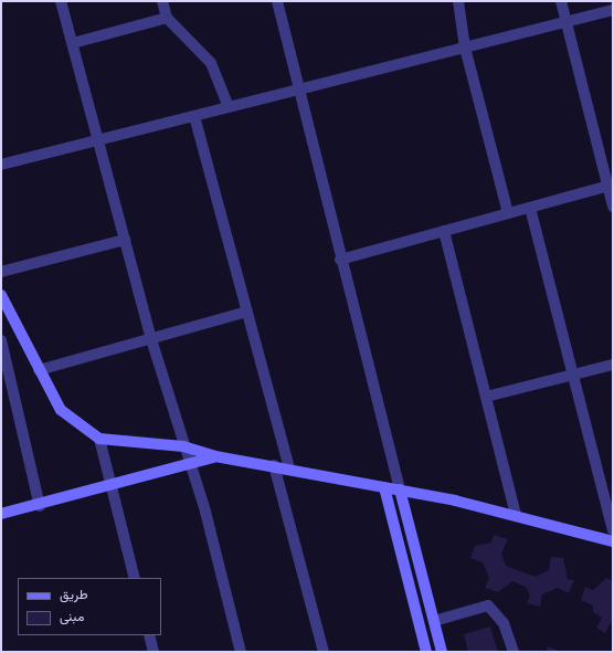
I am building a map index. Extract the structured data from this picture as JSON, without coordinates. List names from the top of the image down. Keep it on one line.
{"legend":["طريق","مبنى"]}
